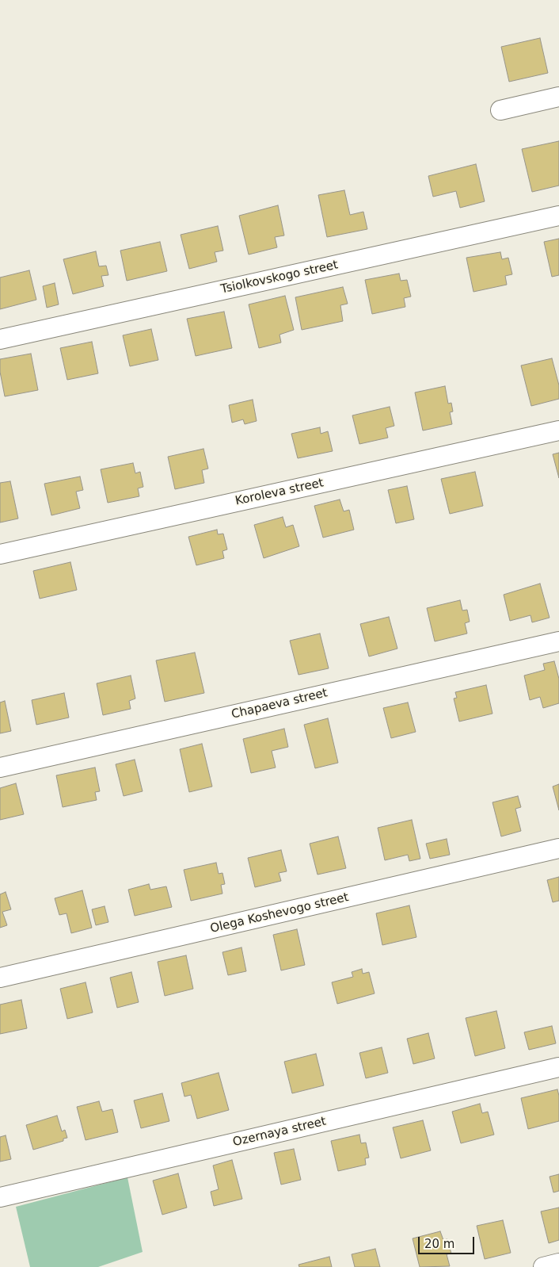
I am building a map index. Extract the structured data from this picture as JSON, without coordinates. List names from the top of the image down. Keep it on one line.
{"streets":{"street":["Tsiolkovskogo street","Koroleva street","Chapaeva street","Olega Koshevogo street","Ozernaya street"]},"scale_bar":"20 m"}
